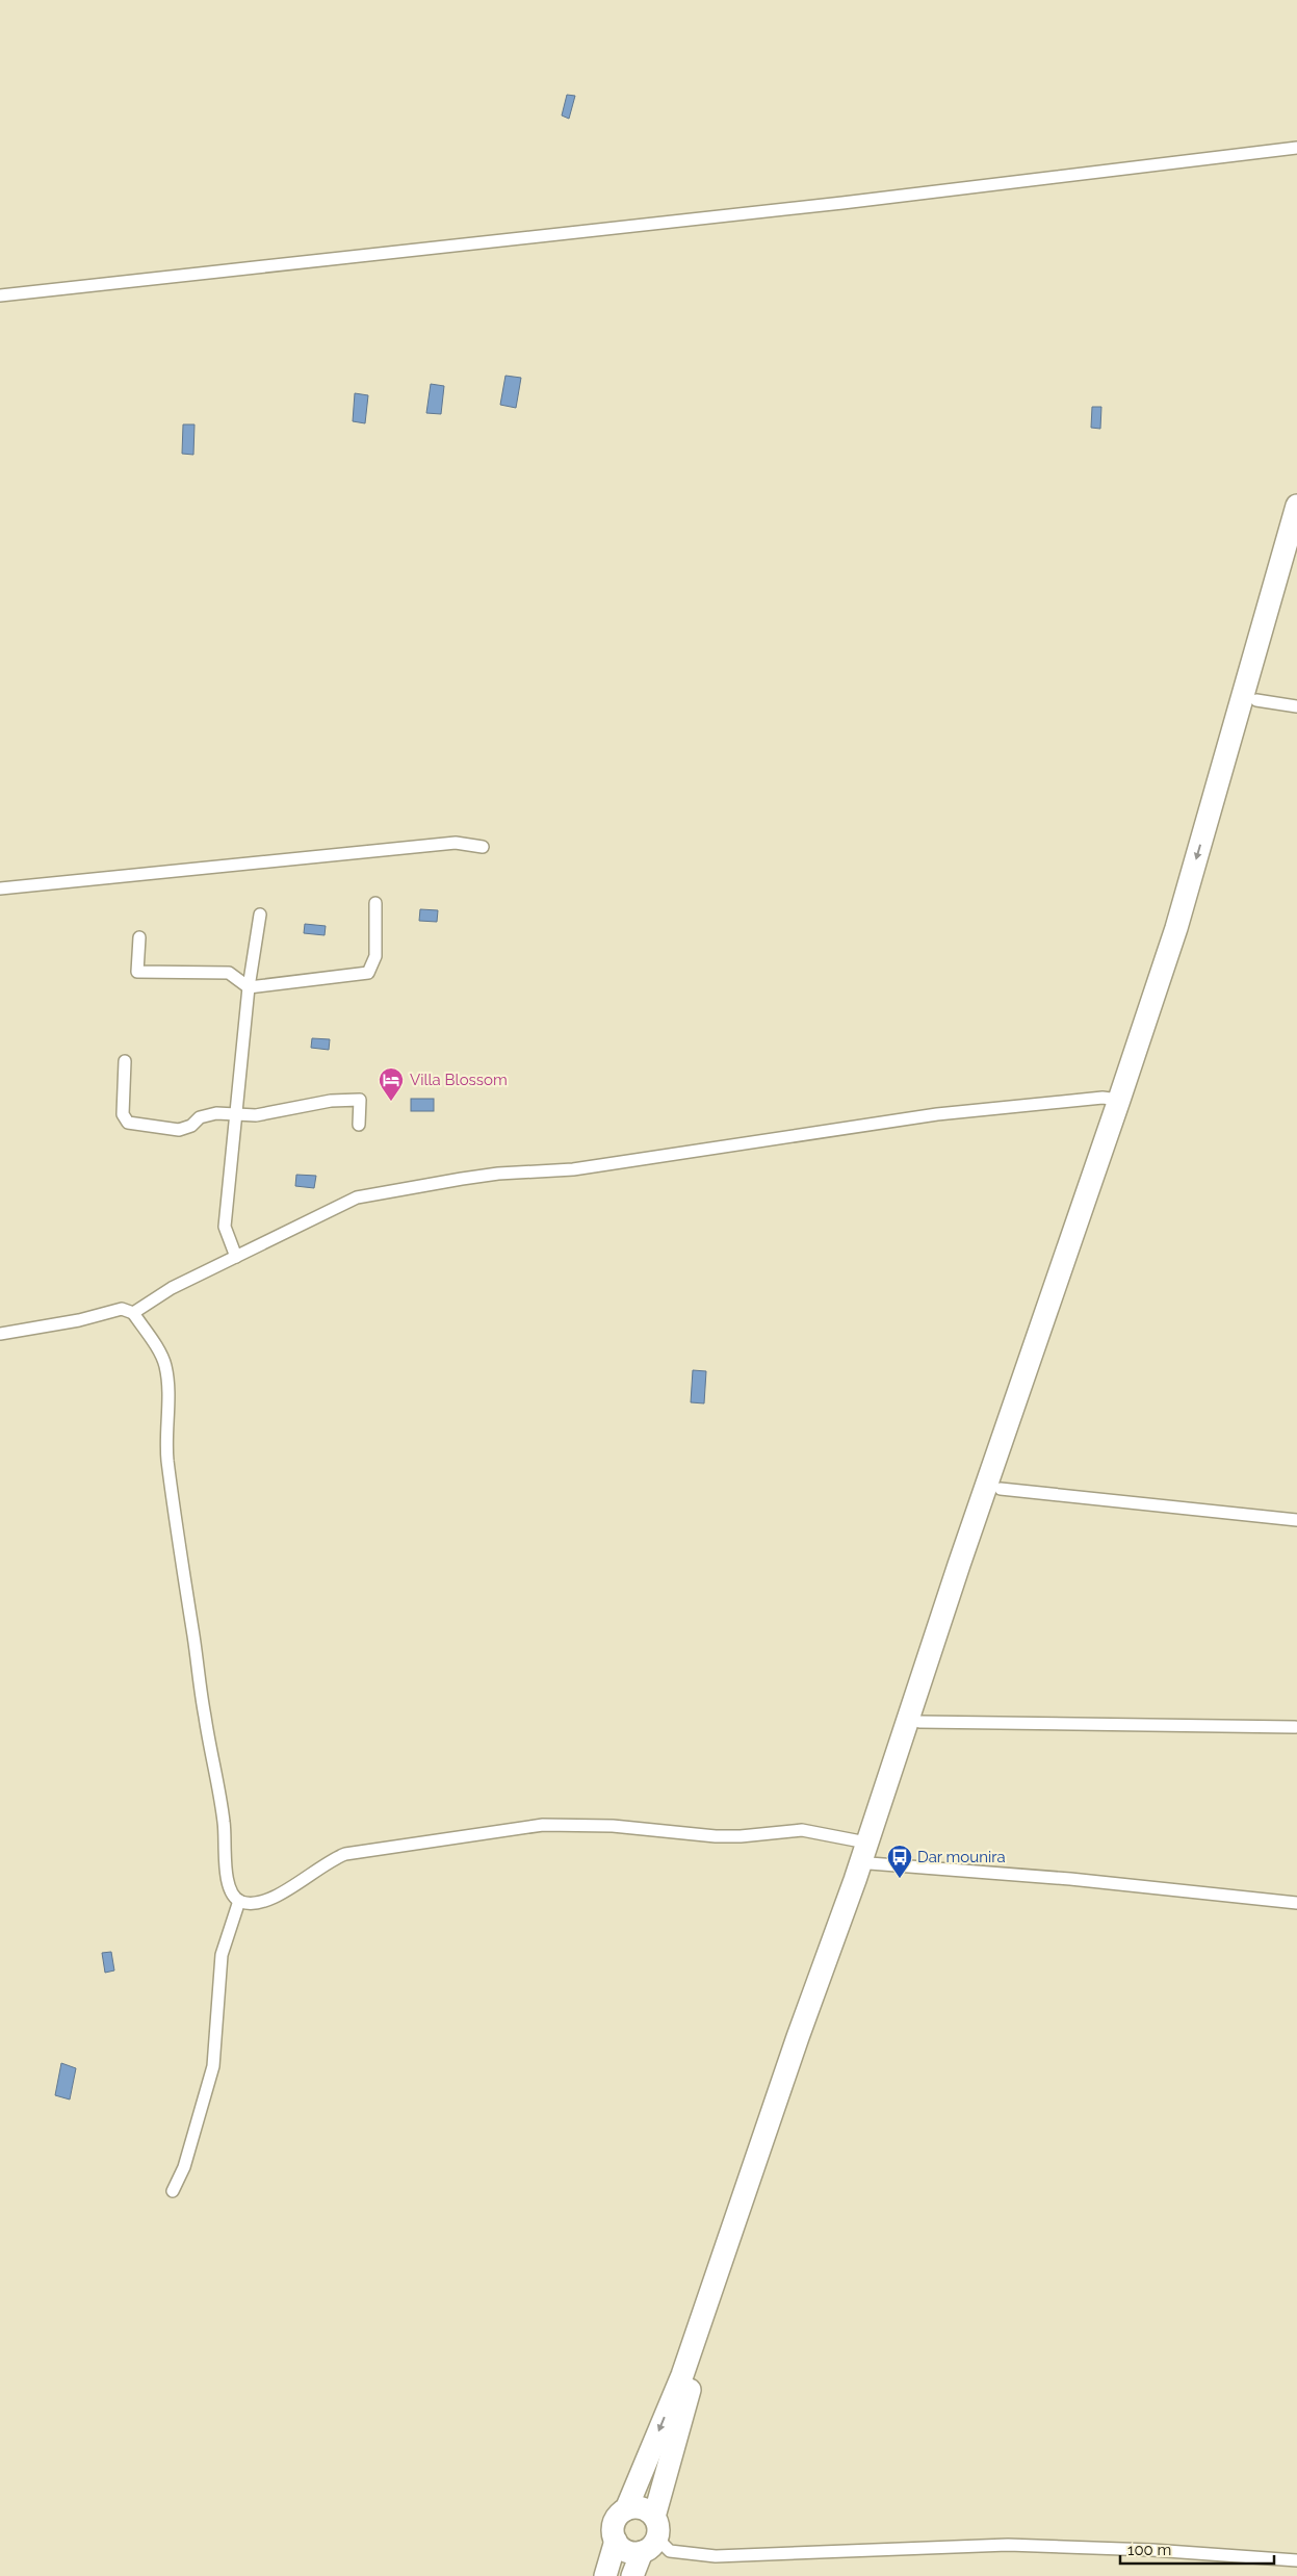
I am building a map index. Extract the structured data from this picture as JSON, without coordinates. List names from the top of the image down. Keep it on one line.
{"places":{"hotel":["Villa Blossom"],"bus stop":["Dar mounira"]},"scale_bar":"100 m"}
